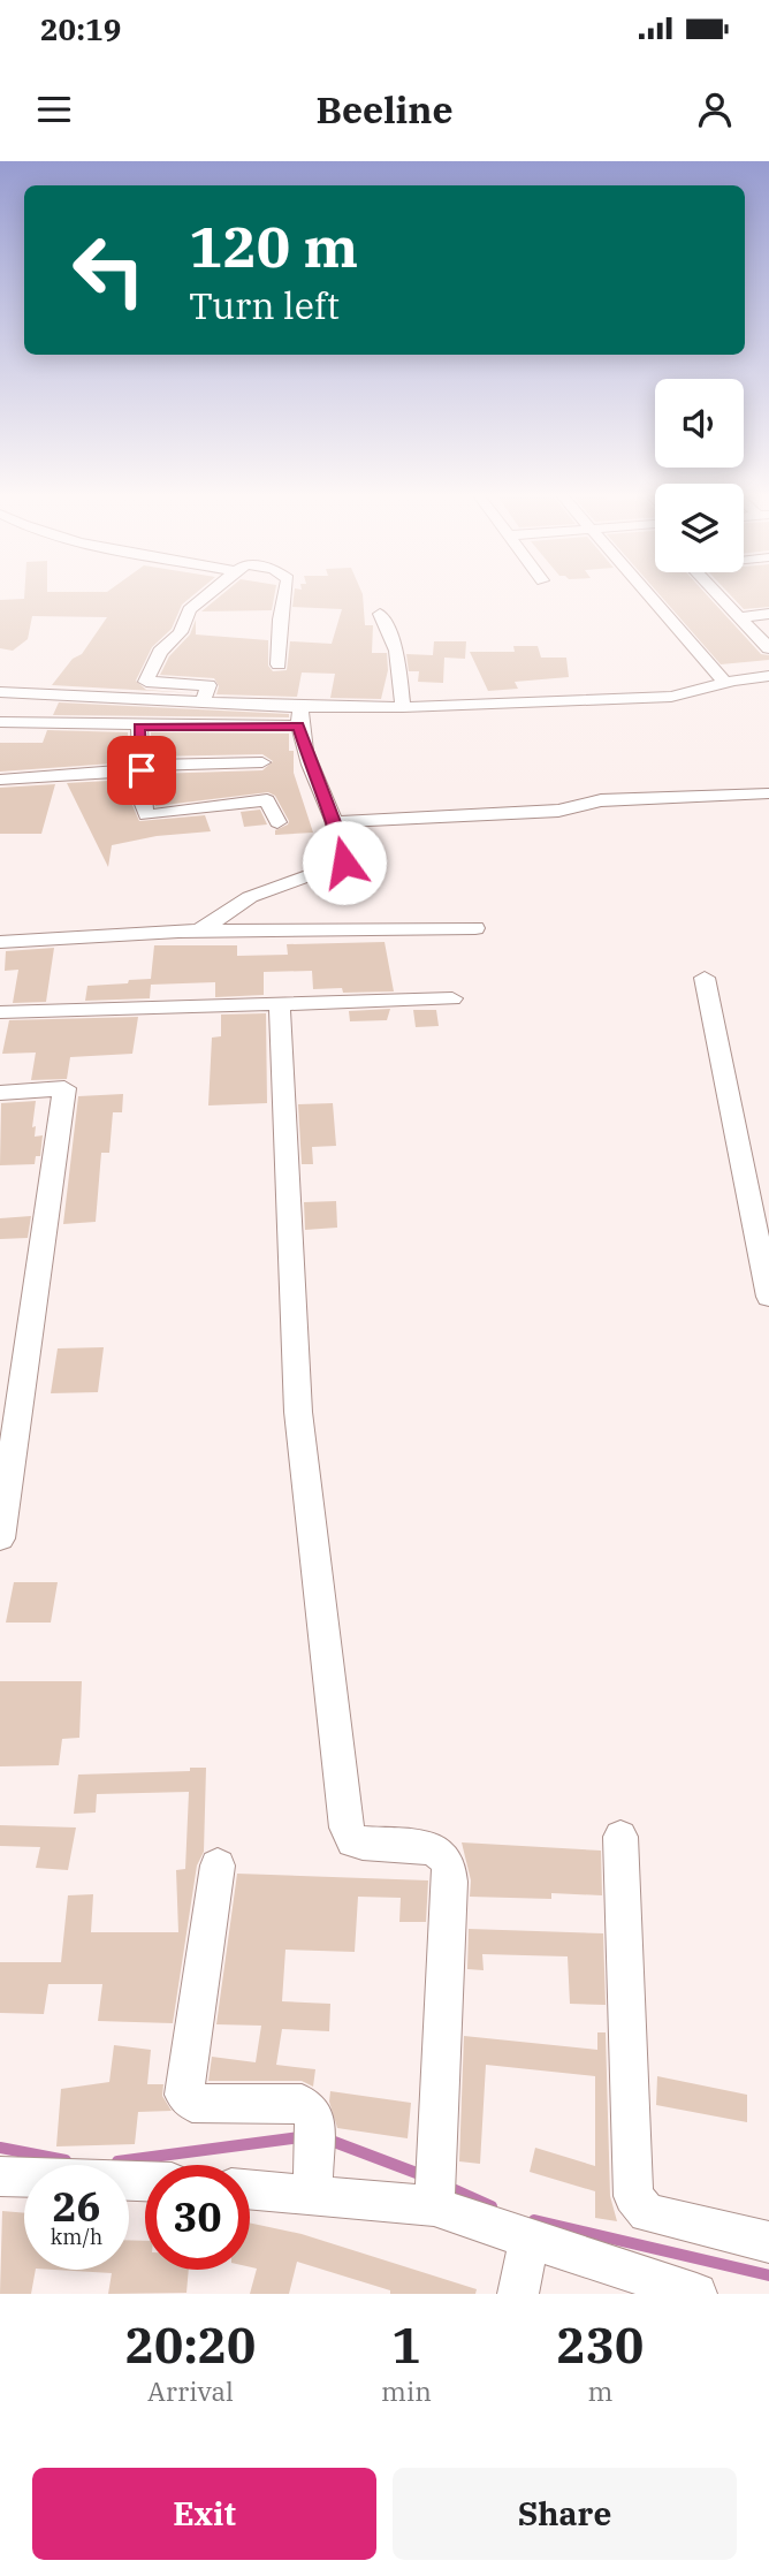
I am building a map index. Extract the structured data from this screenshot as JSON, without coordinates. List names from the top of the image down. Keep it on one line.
{"page":{"status":"20:19","header":"Beeline","turn":["120 m","Turn left"],"speed":"26 km/h","limit":"30","eta":["20:20","Arrival","1","min","230","m"],"buttons":["Exit","Share"]}}
